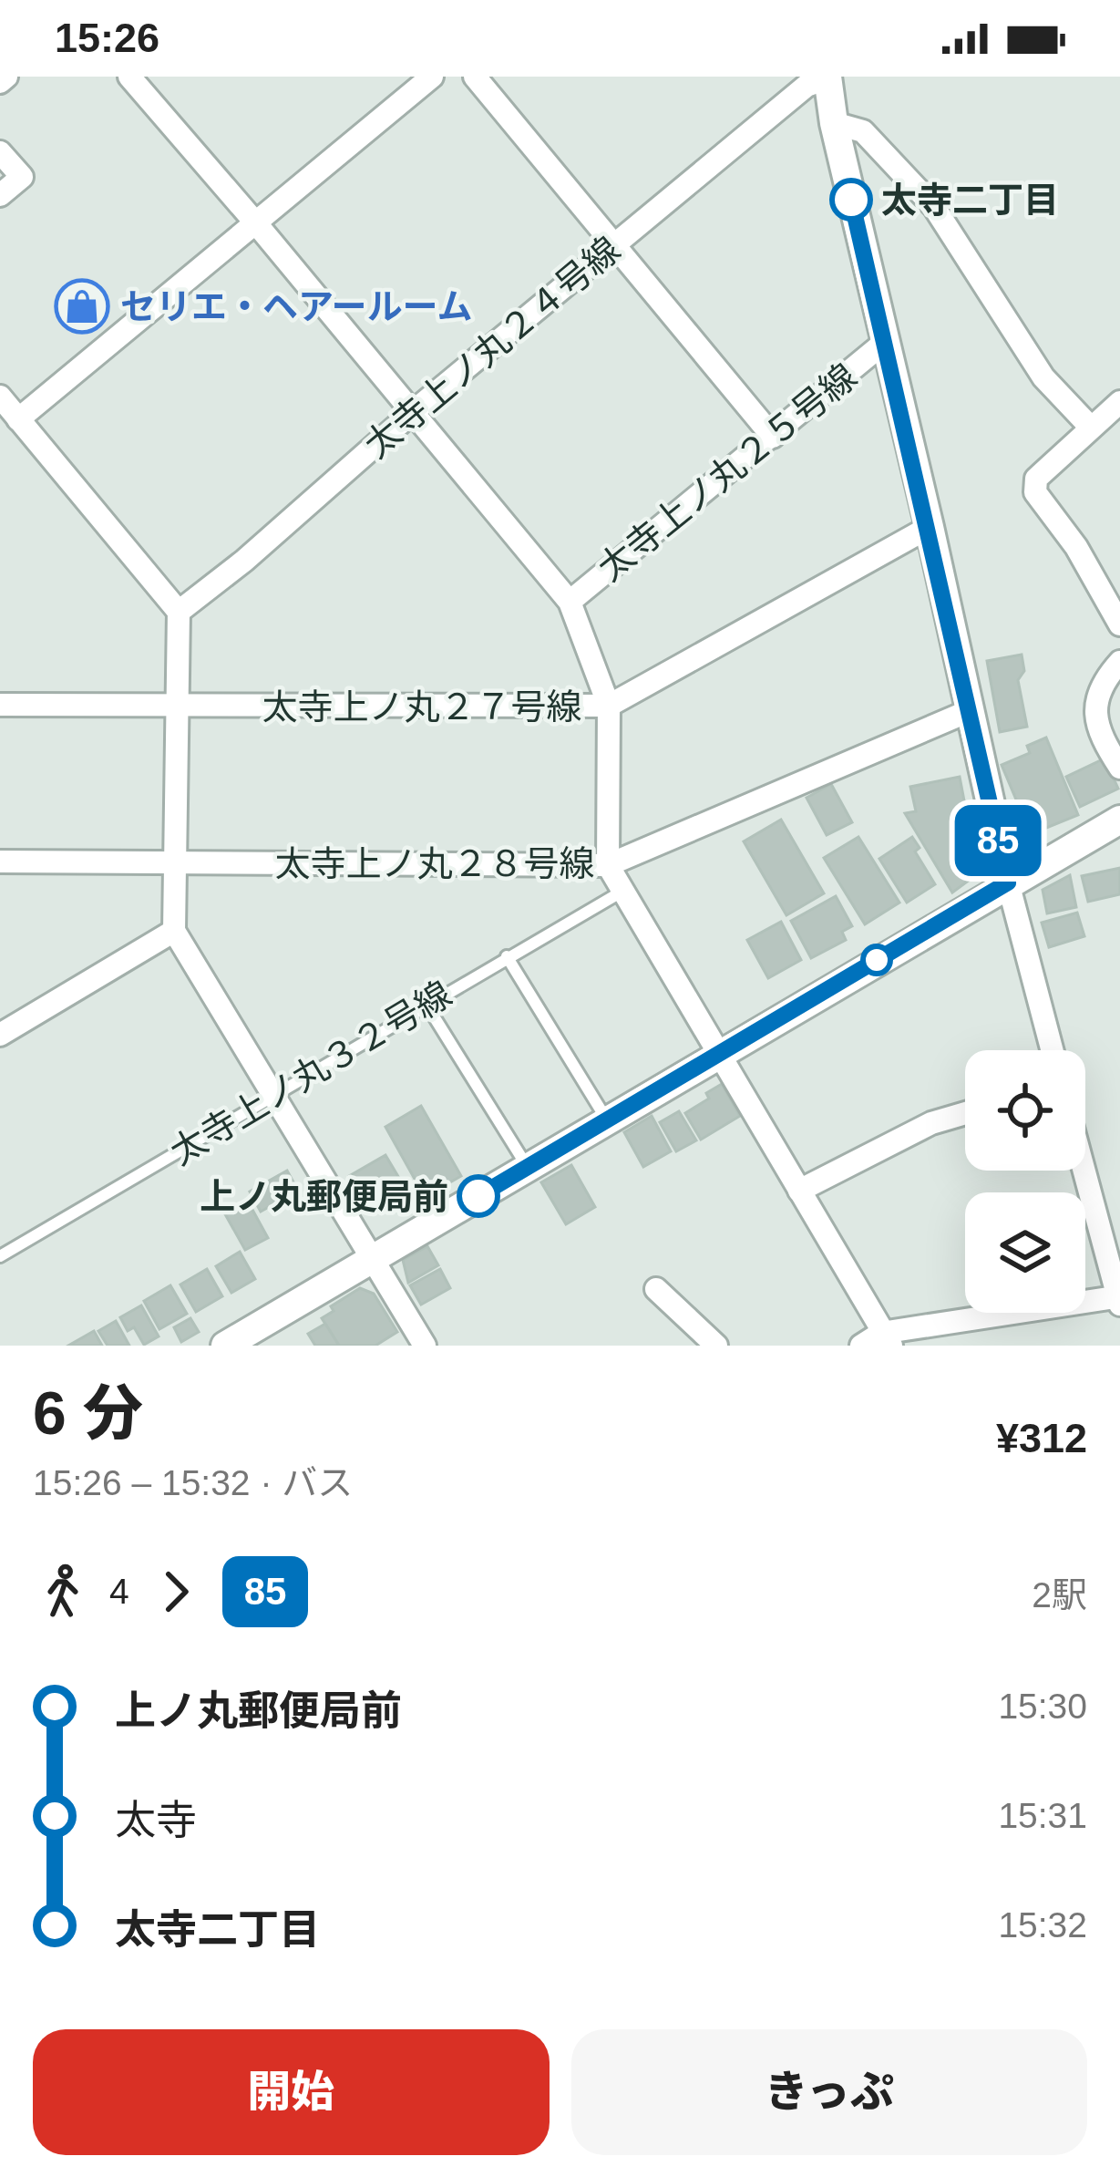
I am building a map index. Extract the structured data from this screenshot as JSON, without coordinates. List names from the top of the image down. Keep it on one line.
{"streets":{"street":["太寺上ノ丸２４号線","太寺上ノ丸２５号線","太寺上ノ丸２７号線","太寺上ノ丸２８号線"],"lane":["太寺上ノ丸３２号線"]},"places":{"other":["太寺二丁目","上ノ丸郵便局前"],"shop":["セリエ・ヘアールーム"]},"lines":["bus line 85"],"page":{"status":"15:26","on_map":"85","heading":["6 分","15:26 – 15:32 · バス","¥312"],"legs":["4","85","2駅"],"list":[{"name":"上ノ丸郵便局前","value":"15:30"},{"name":"太寺","value":"15:31"},{"name":"太寺二丁目","value":"15:32"}],"buttons":["開始","きっぷ"]}}
